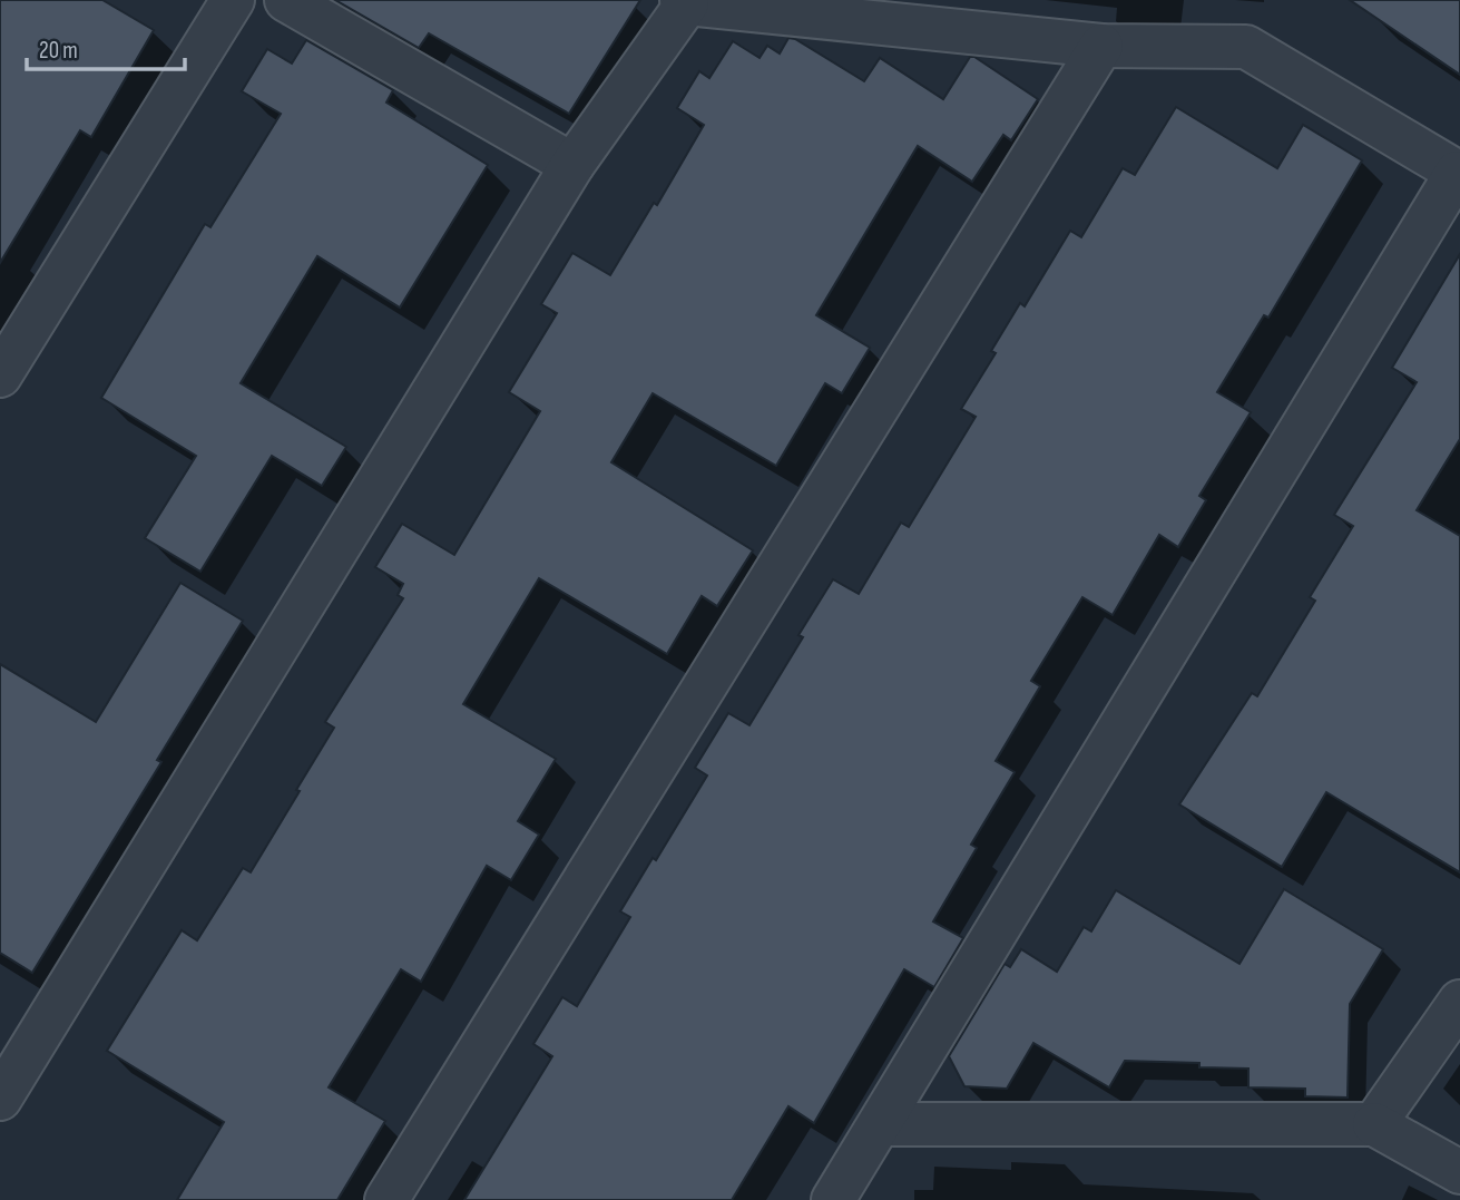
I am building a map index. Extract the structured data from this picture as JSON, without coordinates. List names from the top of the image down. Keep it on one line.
{"scale_bar":"20 m"}
